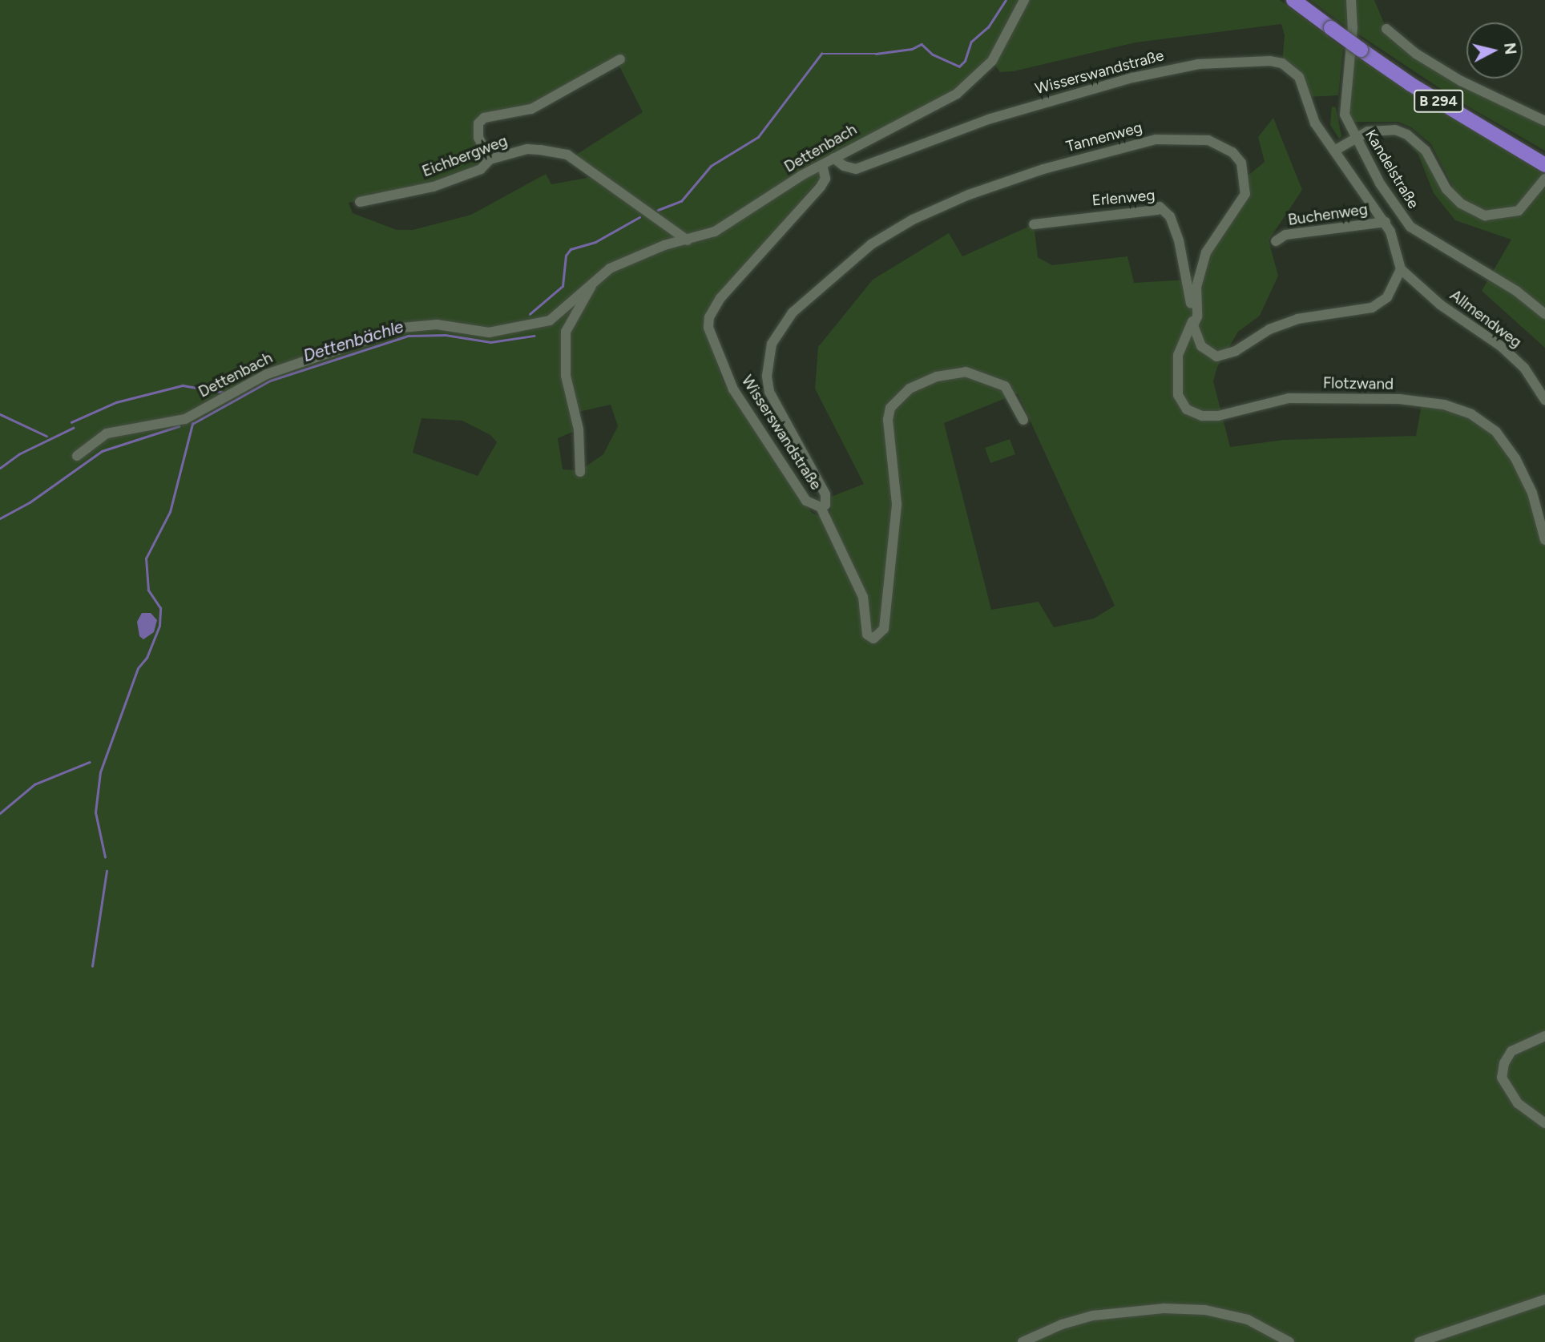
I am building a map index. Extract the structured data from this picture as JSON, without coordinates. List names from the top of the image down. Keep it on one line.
{"streets":{"highway":["B 294"],"street":["Wisserswandstraße","Tannenweg","Dettenbach","Eichbergweg","Kandelstraße","Erlenweg","Buchenweg","Allmendweg","Flotzwand"]},"crossings":[["Wisserswandstraße","Tannenweg"],["Wisserswandstraße","Dettenbach"],["Tannenweg","Erlenweg"],["Tannenweg","Flotzwand"],["Dettenbach","Eichbergweg"],["Erlenweg","Flotzwand"]],"water":["Dettenbächle"],"north":"right"}
